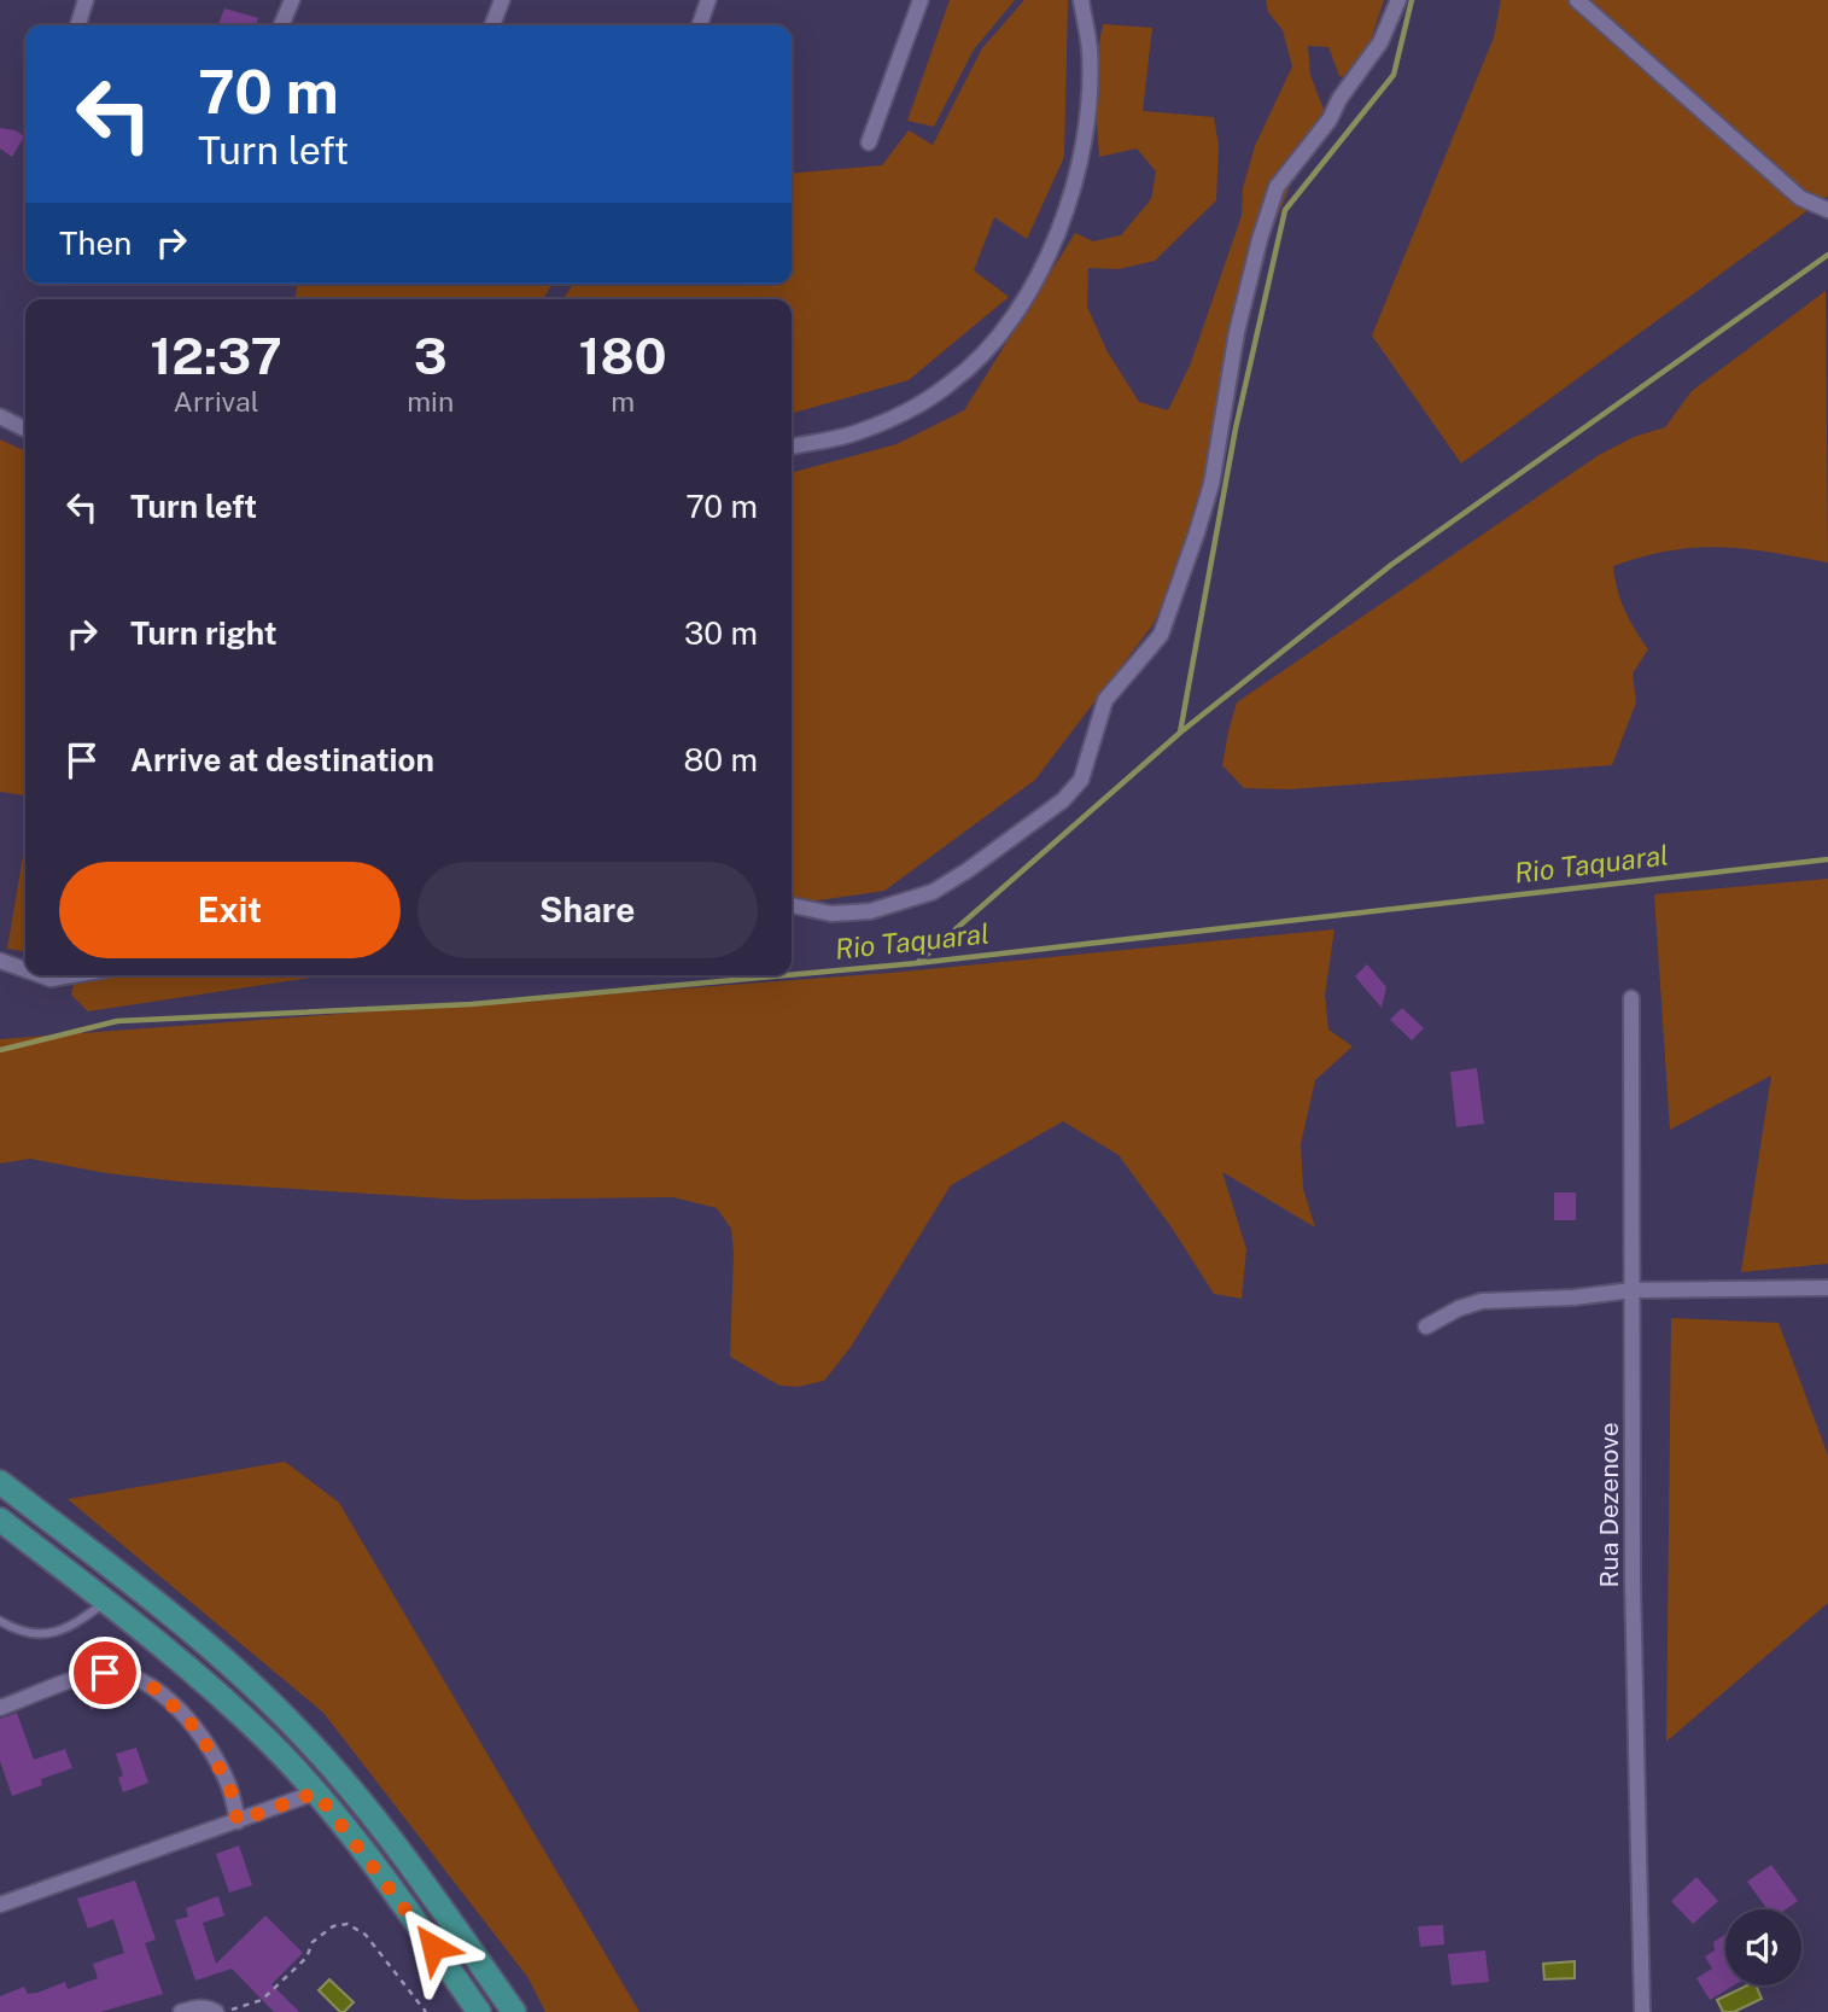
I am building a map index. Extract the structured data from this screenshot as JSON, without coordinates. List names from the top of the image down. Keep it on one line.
{"streets":{"street":["Rua Dezenove"]},"water":["Rio Taquaral"],"page":{"turn":["70 m","Turn left"],"then":"Then","eta":["12:37","Arrival","3","min","180","m"],"list":[{"name":"Turn left","value":"70 m"},{"name":"Turn right","value":"30 m"},{"name":"Arrive at destination","value":"80 m"}],"buttons":["Exit","Share"]}}
